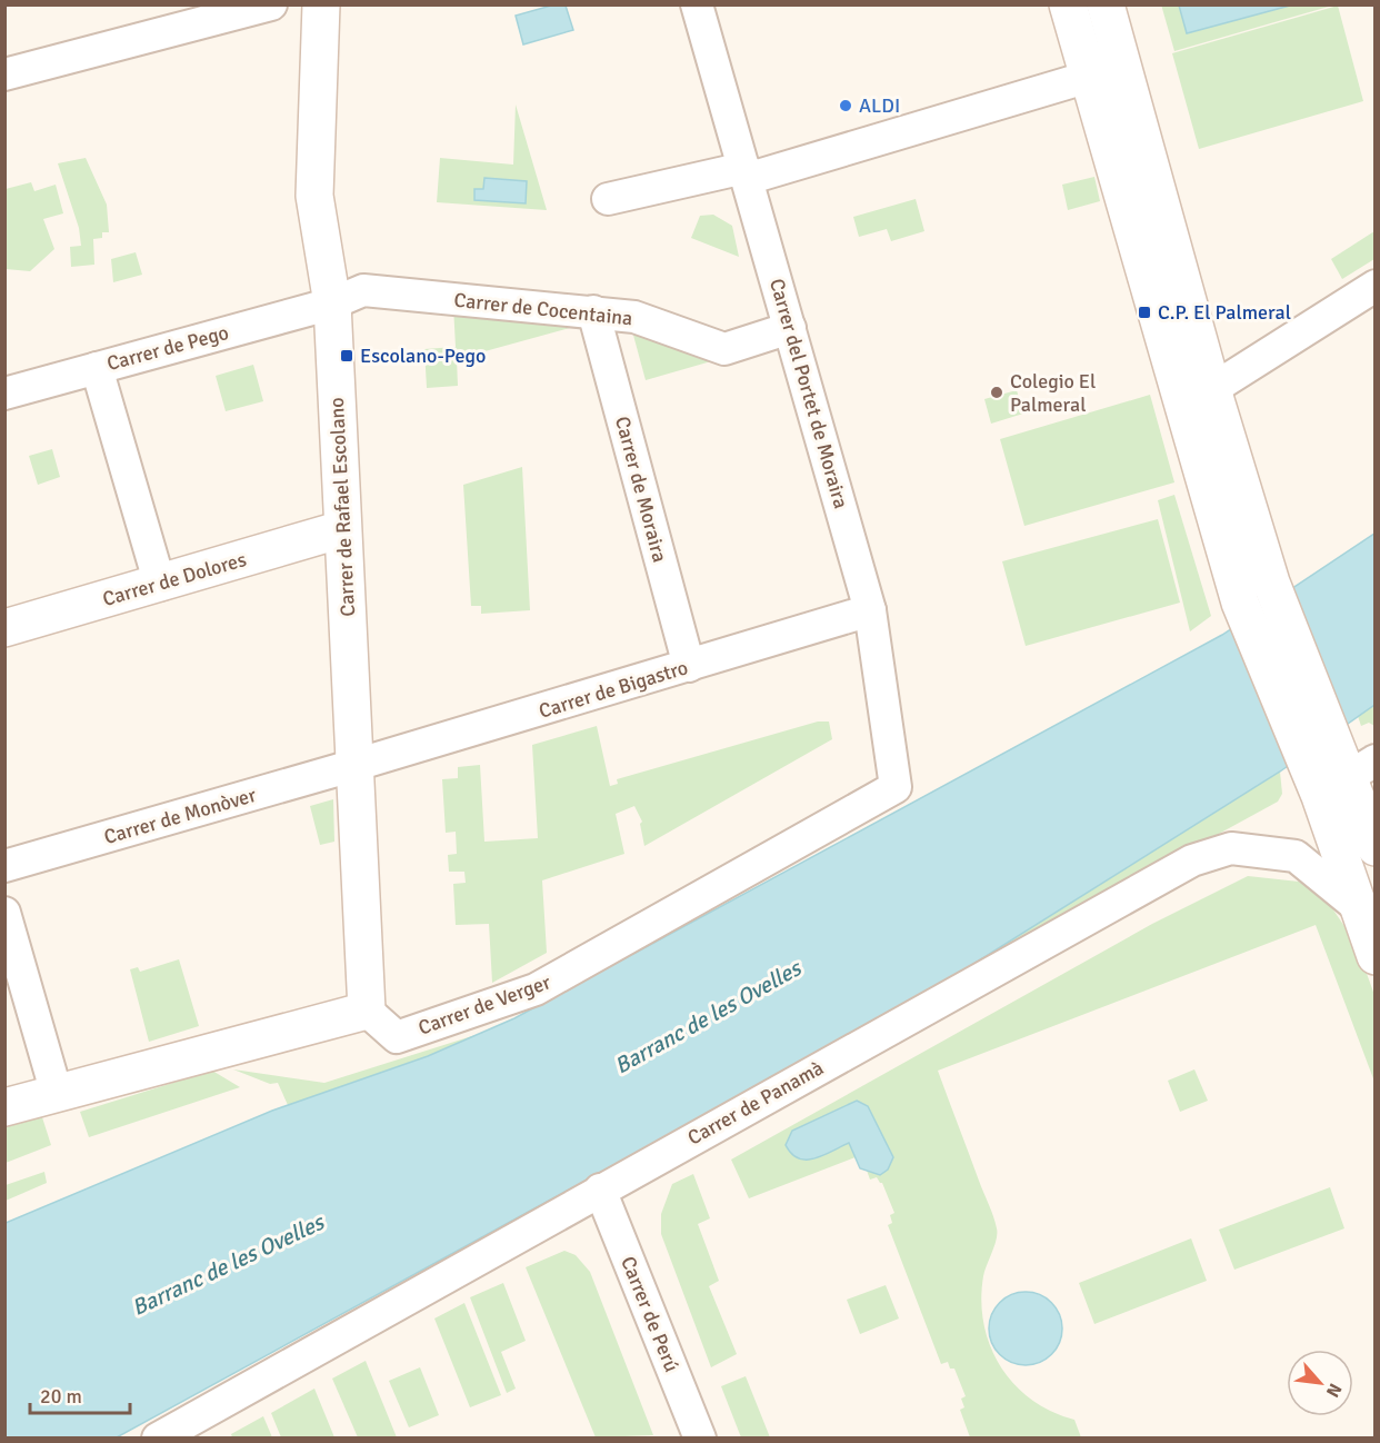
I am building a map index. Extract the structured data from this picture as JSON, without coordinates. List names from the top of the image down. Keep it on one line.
{"streets":{"street":["Carrer de Cocentaina","Carrer de Pego","Carrer del Portet de Moraira","Carrer de Moraira","Carrer de Rafael Escolano","Carrer de Dolores","Carrer de Bigastro","Carrer de Monòver","Carrer de Verger","Carrer de Panamà","Carrer de Perú"]},"crossings":[["Carrer de Cocentaina","Carrer de Pego"],["Carrer de Cocentaina","Carrer del Portet de Moraira"],["Carrer de Cocentaina","Carrer de Moraira"],["Carrer de Cocentaina","Carrer de Rafael Escolano"],["Carrer de Pego","Carrer de Rafael Escolano"],["Carrer del Portet de Moraira","Carrer de Bigastro"],["Carrer del Portet de Moraira","Carrer de Verger"],["Carrer de Moraira","Carrer de Bigastro"],["Carrer de Rafael Escolano","Carrer de Dolores"],["Carrer de Rafael Escolano","Carrer de Bigastro"],["Carrer de Rafael Escolano","Carrer de Monòver"],["Carrer de Rafael Escolano","Carrer de Verger"],["Carrer de Bigastro","Carrer de Monòver"],["Carrer de Panamà","Carrer de Perú"]],"water":["Barranc de les Ovelles"],"places":{"other":["ALDI","Colegio El Palmeral"],"transit":["C.P. El Palmeral","Escolano-Pego"]},"scale_bar":"20 m","north":"bottom right"}
